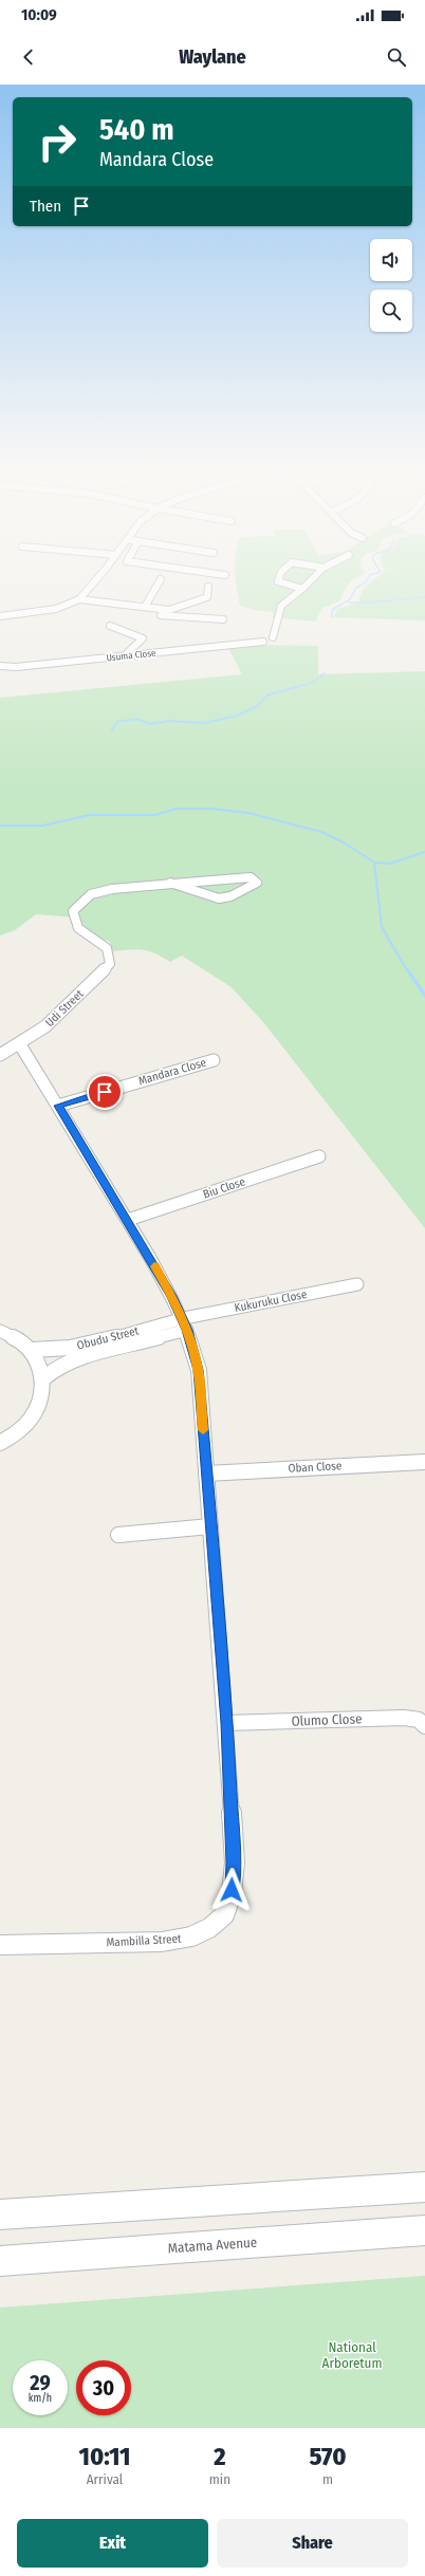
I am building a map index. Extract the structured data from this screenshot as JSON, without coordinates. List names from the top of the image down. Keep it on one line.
{"streets":{"main road":["Matama Avenue"],"street":["Usuma Close","Udi Street","Mandara Close","Biu Close","Kukuruku Close","Obudu Street","Oban Close","Olumo Close","Mambilla Street"]},"crossings":[["Udi Street","Mambilla Street"],["Mandara Close","Mambilla Street"],["Biu Close","Mambilla Street"],["Kukuruku Close","Obudu Street"],["Kukuruku Close","Mambilla Street"],["Obudu Street","Mambilla Street"],["Oban Close","Mambilla Street"],["Olumo Close","Mambilla Street"]],"parks":["National Arboretum"],"page":{"status":"10:09","header":"Waylane","turn":["540 m","Mandara Close"],"then":"Then","speed":"29 km/h","limit":"30","eta":["10:11","Arrival","2","min","570","m"],"buttons":["Exit","Share"]}}
